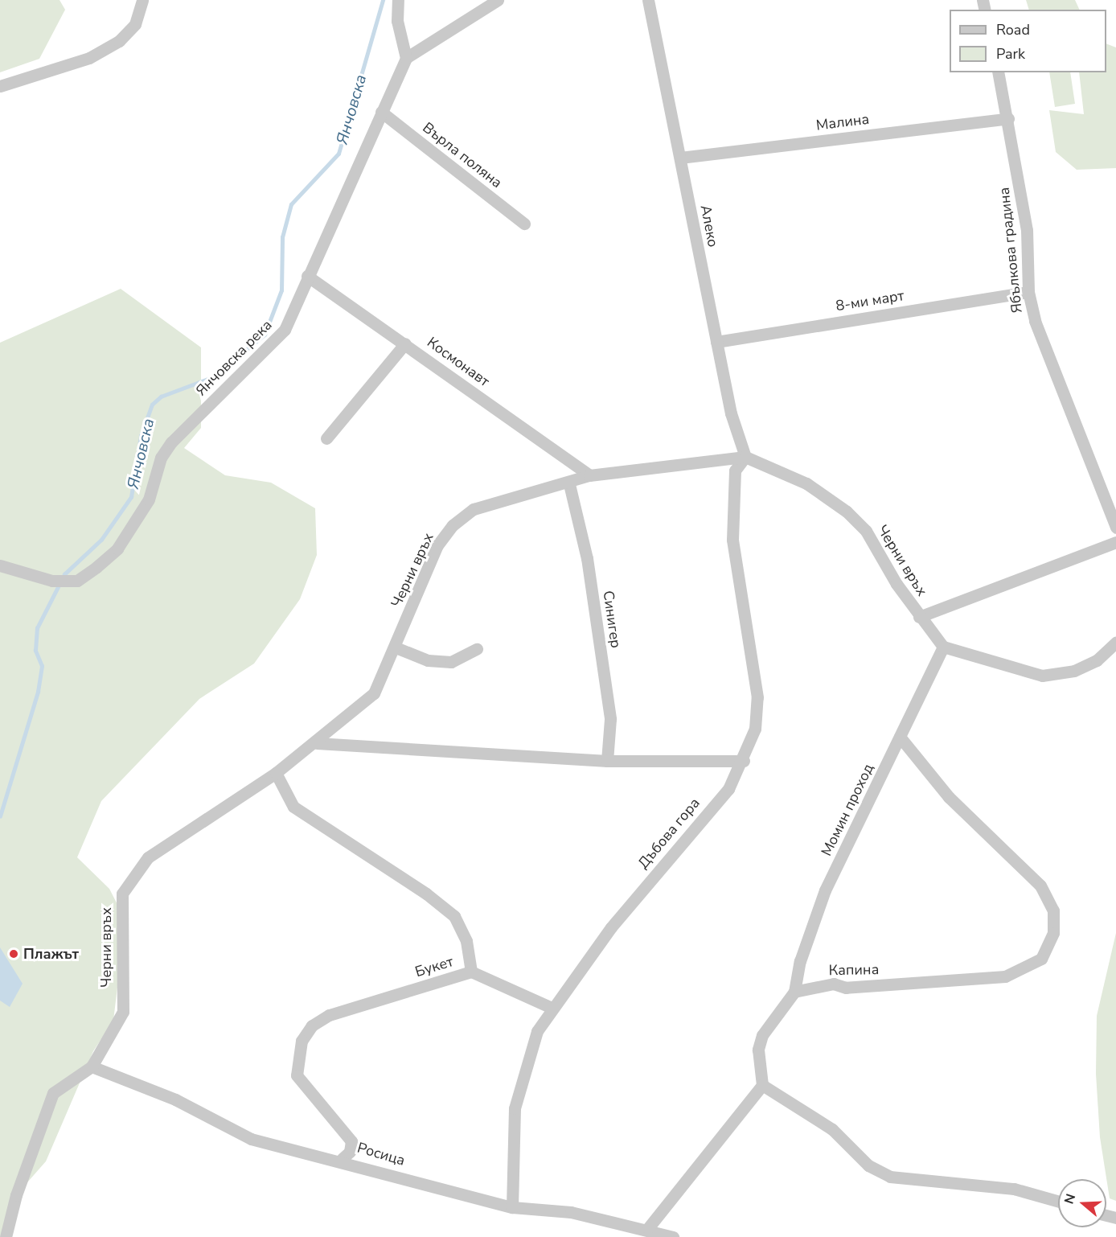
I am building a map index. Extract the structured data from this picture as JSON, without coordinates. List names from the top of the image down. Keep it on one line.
{"streets":{"street":["Малина","Върла поляна","Алеко","Ябълкова градина","8-ми март","Янчовска река","Космонавт","Черни връх","Синигер","Момин проход","Дъбова гора","Букет","Капина","Росица"]},"crossings":[["Малина","Алеко"],["Малина","Ябълкова градина"],["Върла поляна","Янчовска река"],["Алеко","8-ми март"],["Алеко","Черни връх"],["Алеко","Дъбова гора"],["Ябълкова градина","8-ми март"],["Янчовска река","Космонавт"],["Космонавт","Черни връх"],["Черни връх","Синигер"],["Черни връх","Момин проход"],["Черни връх","Дъбова гора"],["Черни връх","Букет"],["Черни връх","Росица"],["Момин проход","Капина"],["Дъбова гора","Росица"],["Букет","Росица"]],"water":["Янчовска"],"places":["Плажът"],"legend":["Road","Park"],"north":"left"}
